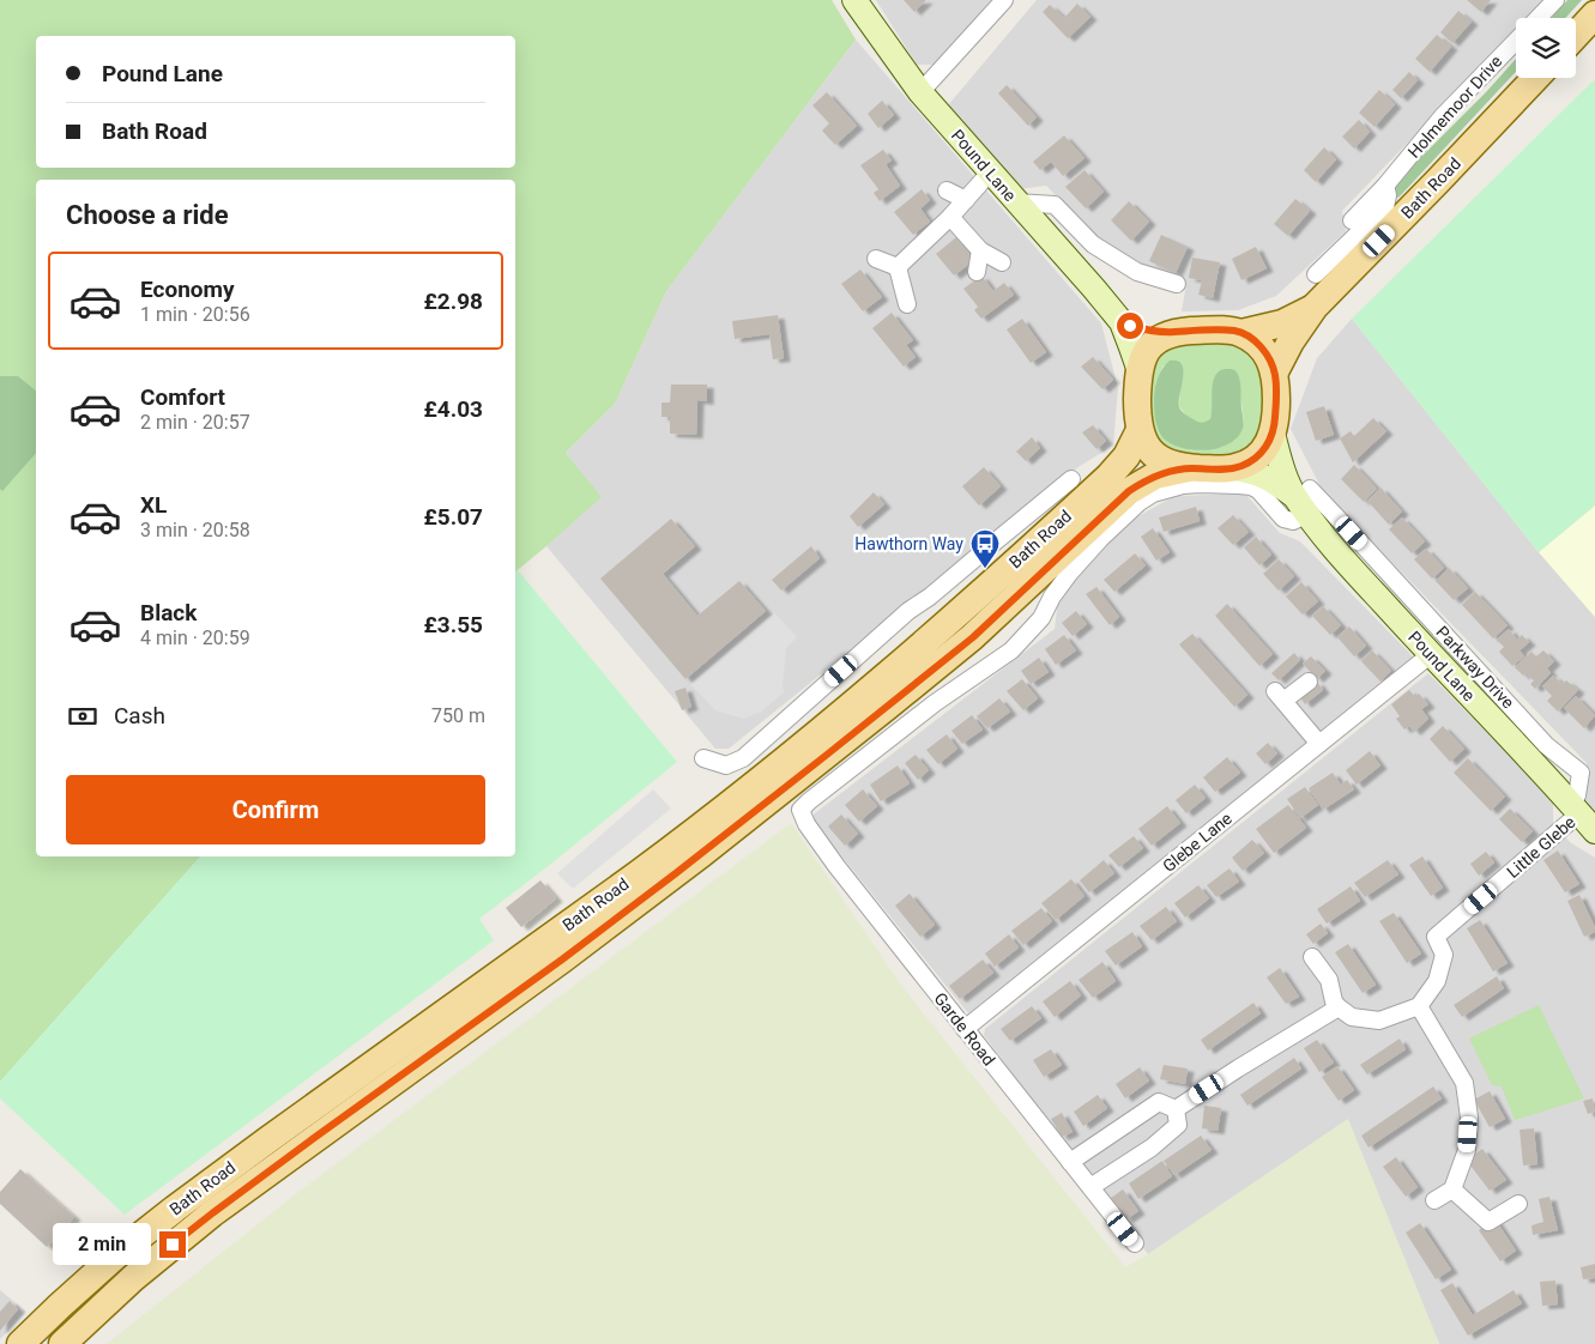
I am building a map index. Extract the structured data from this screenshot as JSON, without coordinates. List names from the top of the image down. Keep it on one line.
{"streets":{"main road":["Bath Road"],"street":["Holmemoor Drive","Pound Lane","Parkway Drive","Glebe Lane","Little Glebe","Garde Road"]},"crossings":[["Pound Lane","Bath Road"],["Pound Lane","Parkway Drive"],["Pound Lane","Glebe Lane"],["Pound Lane","Little Glebe"],["Pound Lane","Garde Road"],["Parkway Drive","Little Glebe"],["Glebe Lane","Garde Road"]],"places":{"bus stop":["Hawthorn Way"]},"page":{"banner":["Pound Lane","Bath Road"],"heading":"Choose a ride","list":[{"name":"Economy","note":"1 min · 20:56","value":"£2.98"},{"name":"Comfort","note":"2 min · 20:57","value":"£4.03"},{"name":"XL","note":"3 min · 20:58","value":"£5.07"},{"name":"Black","note":"4 min · 20:59","value":"£3.55"}],"pay":["Cash","750 m"],"buttons":"Confirm","bubble":"2 min"}}
